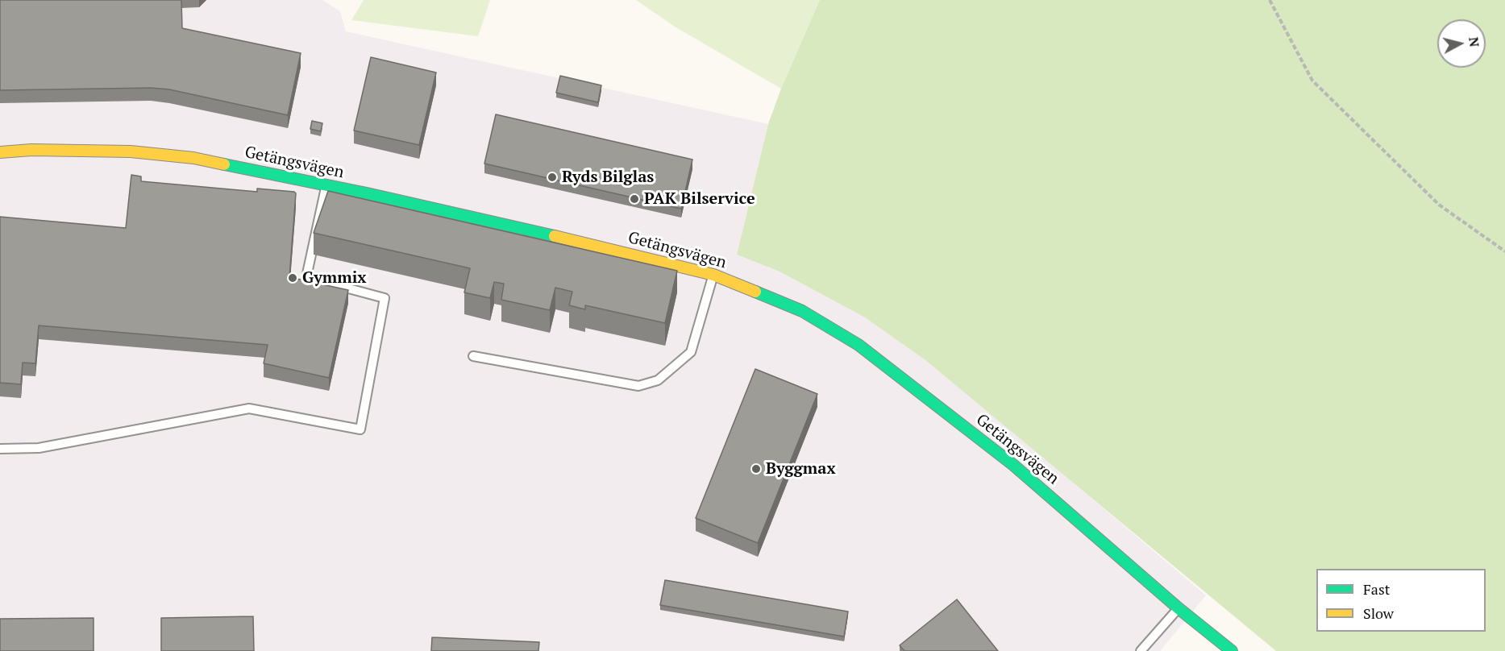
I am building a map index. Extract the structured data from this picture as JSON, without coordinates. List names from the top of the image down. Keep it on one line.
{"streets":{"street":["Getängsvägen"]},"places":["Ryds Bilglas","PAK Bilservice","Gymmix","Byggmax"],"legend":["Fast","Slow"],"north":"right"}
